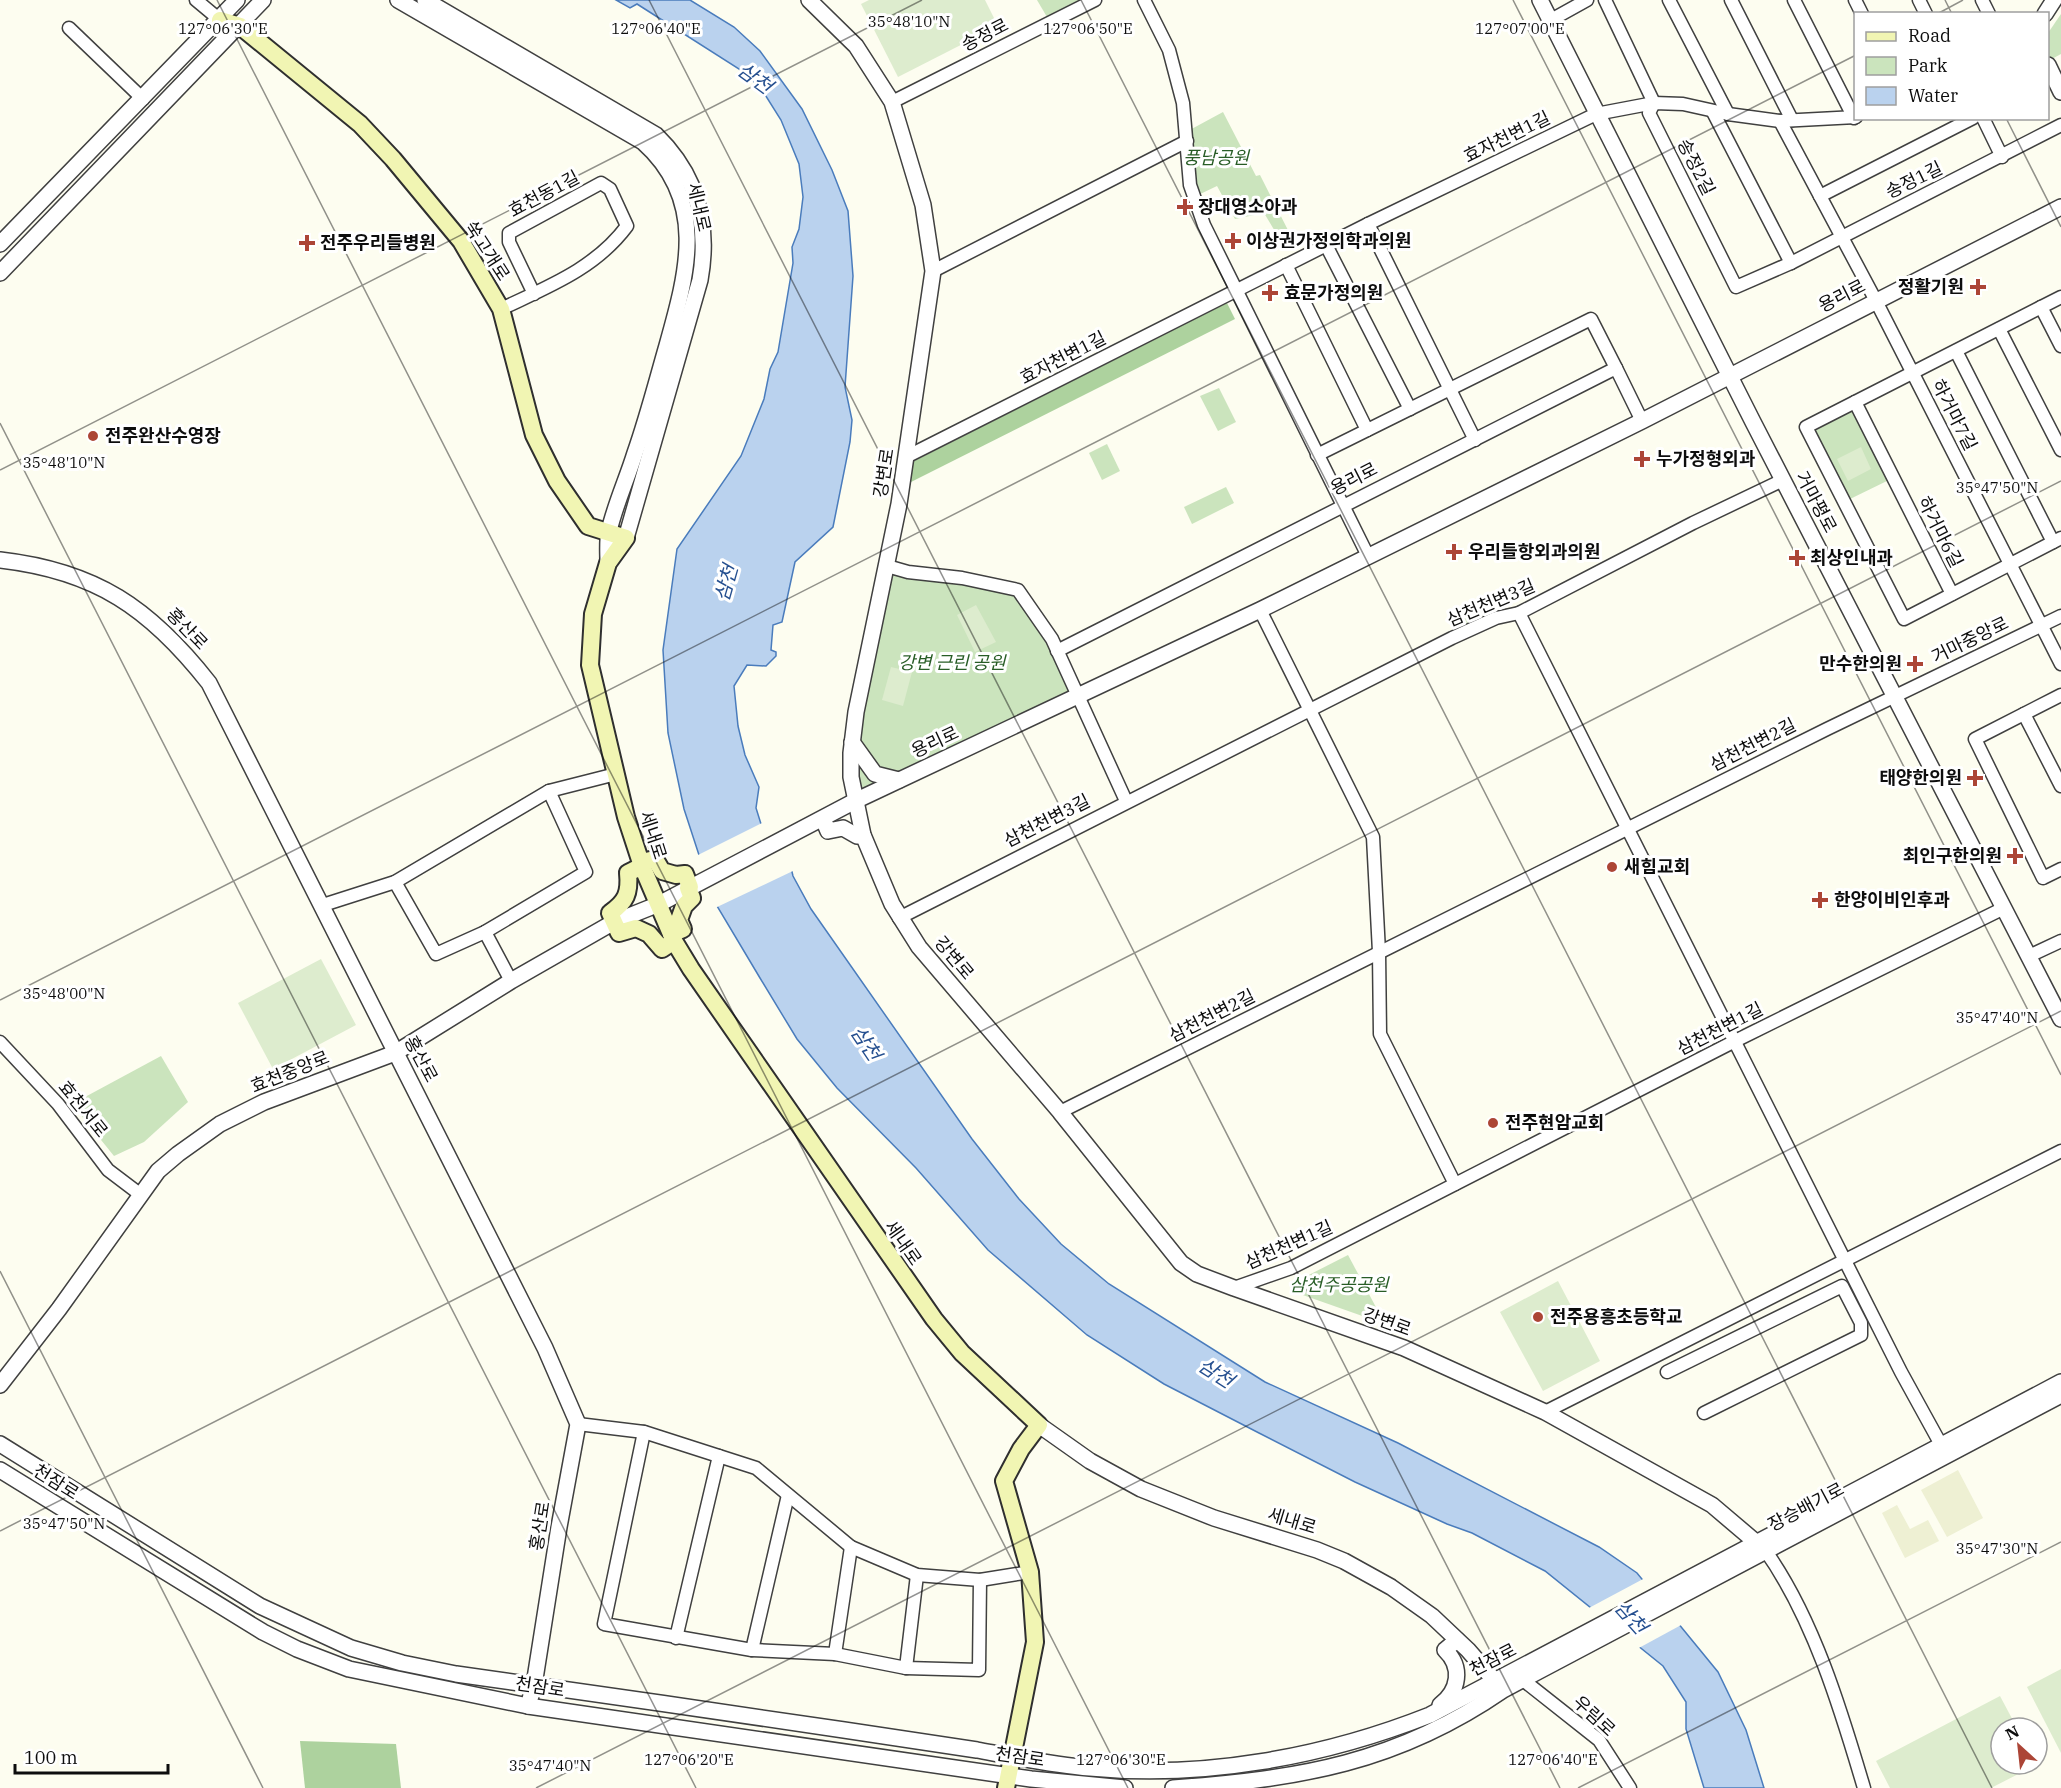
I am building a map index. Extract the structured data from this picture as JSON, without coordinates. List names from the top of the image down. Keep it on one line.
{"streets":{"main road":["세내로","쑥고개로","천잠로"],"street":["송정로","효자천변1길","송정2길","송정1길","효천동1길","용리로","하거마7길","강변로","거마평로","하거마6길","삼천천변3길","홍산로","거마중앙로","삼천천변2길","삼천천변1길","효천중앙로","효천서로","장승배기로","우림로"]},"crossings":[["송정로","강변로"],["효자천변1길","강변로"],["효자천변1길","거마평로"],["송정2길","송정1길"],["효천동1길","쑥고개로"],["세내로","쑥고개로"],["세내로","효천중앙로"],["세내로","천잠로"],["용리로","강변로"],["용리로","거마평로"],["용리로","효천중앙로"],["하거마7길","하거마6길"],["강변로","삼천천변3길"],["강변로","삼천천변2길"],["강변로","삼천천변1길"],["강변로","천잠로"],["강변로","장승배기로"],["거마평로","삼천천변3길"],["거마평로","거마중앙로"],["거마평로","삼천천변2길"],["거마평로","삼천천변1길"],["홍산로","효천중앙로"],["홍산로","천잠로"],["거마중앙로","삼천천변2길"],["효천중앙로","효천서로"],["천잠로","장승배기로"],["천잠로","우림로"]],"water":["삼천"],"parks":["풍남공원","강변 근린 공원","삼천주공공원"],"places":{"health":["장대영소아과","이상권가정의학과의원","전주우리들병원","정활기원","효문가정의원","누가정형외과","우리들항외과의원","최상인내과","만수한의원","태양한의원","최인구한의원","한양이비인후과"],"other":["전주완산수영장","새힘교회","전주현암교회","전주용흥초등학교"]},"legend":["Road","Park","Water"],"scale_bar":"100 m","north":"top left","coordinates":["35°48'10\"N","127°06'30\"E","127°06'40\"E","127°06'50\"E","127°07'00\"E","35°47'50\"N","35°48'00\"N","35°47'40\"N","35°47'30\"N","127°06'20\"E"]}
